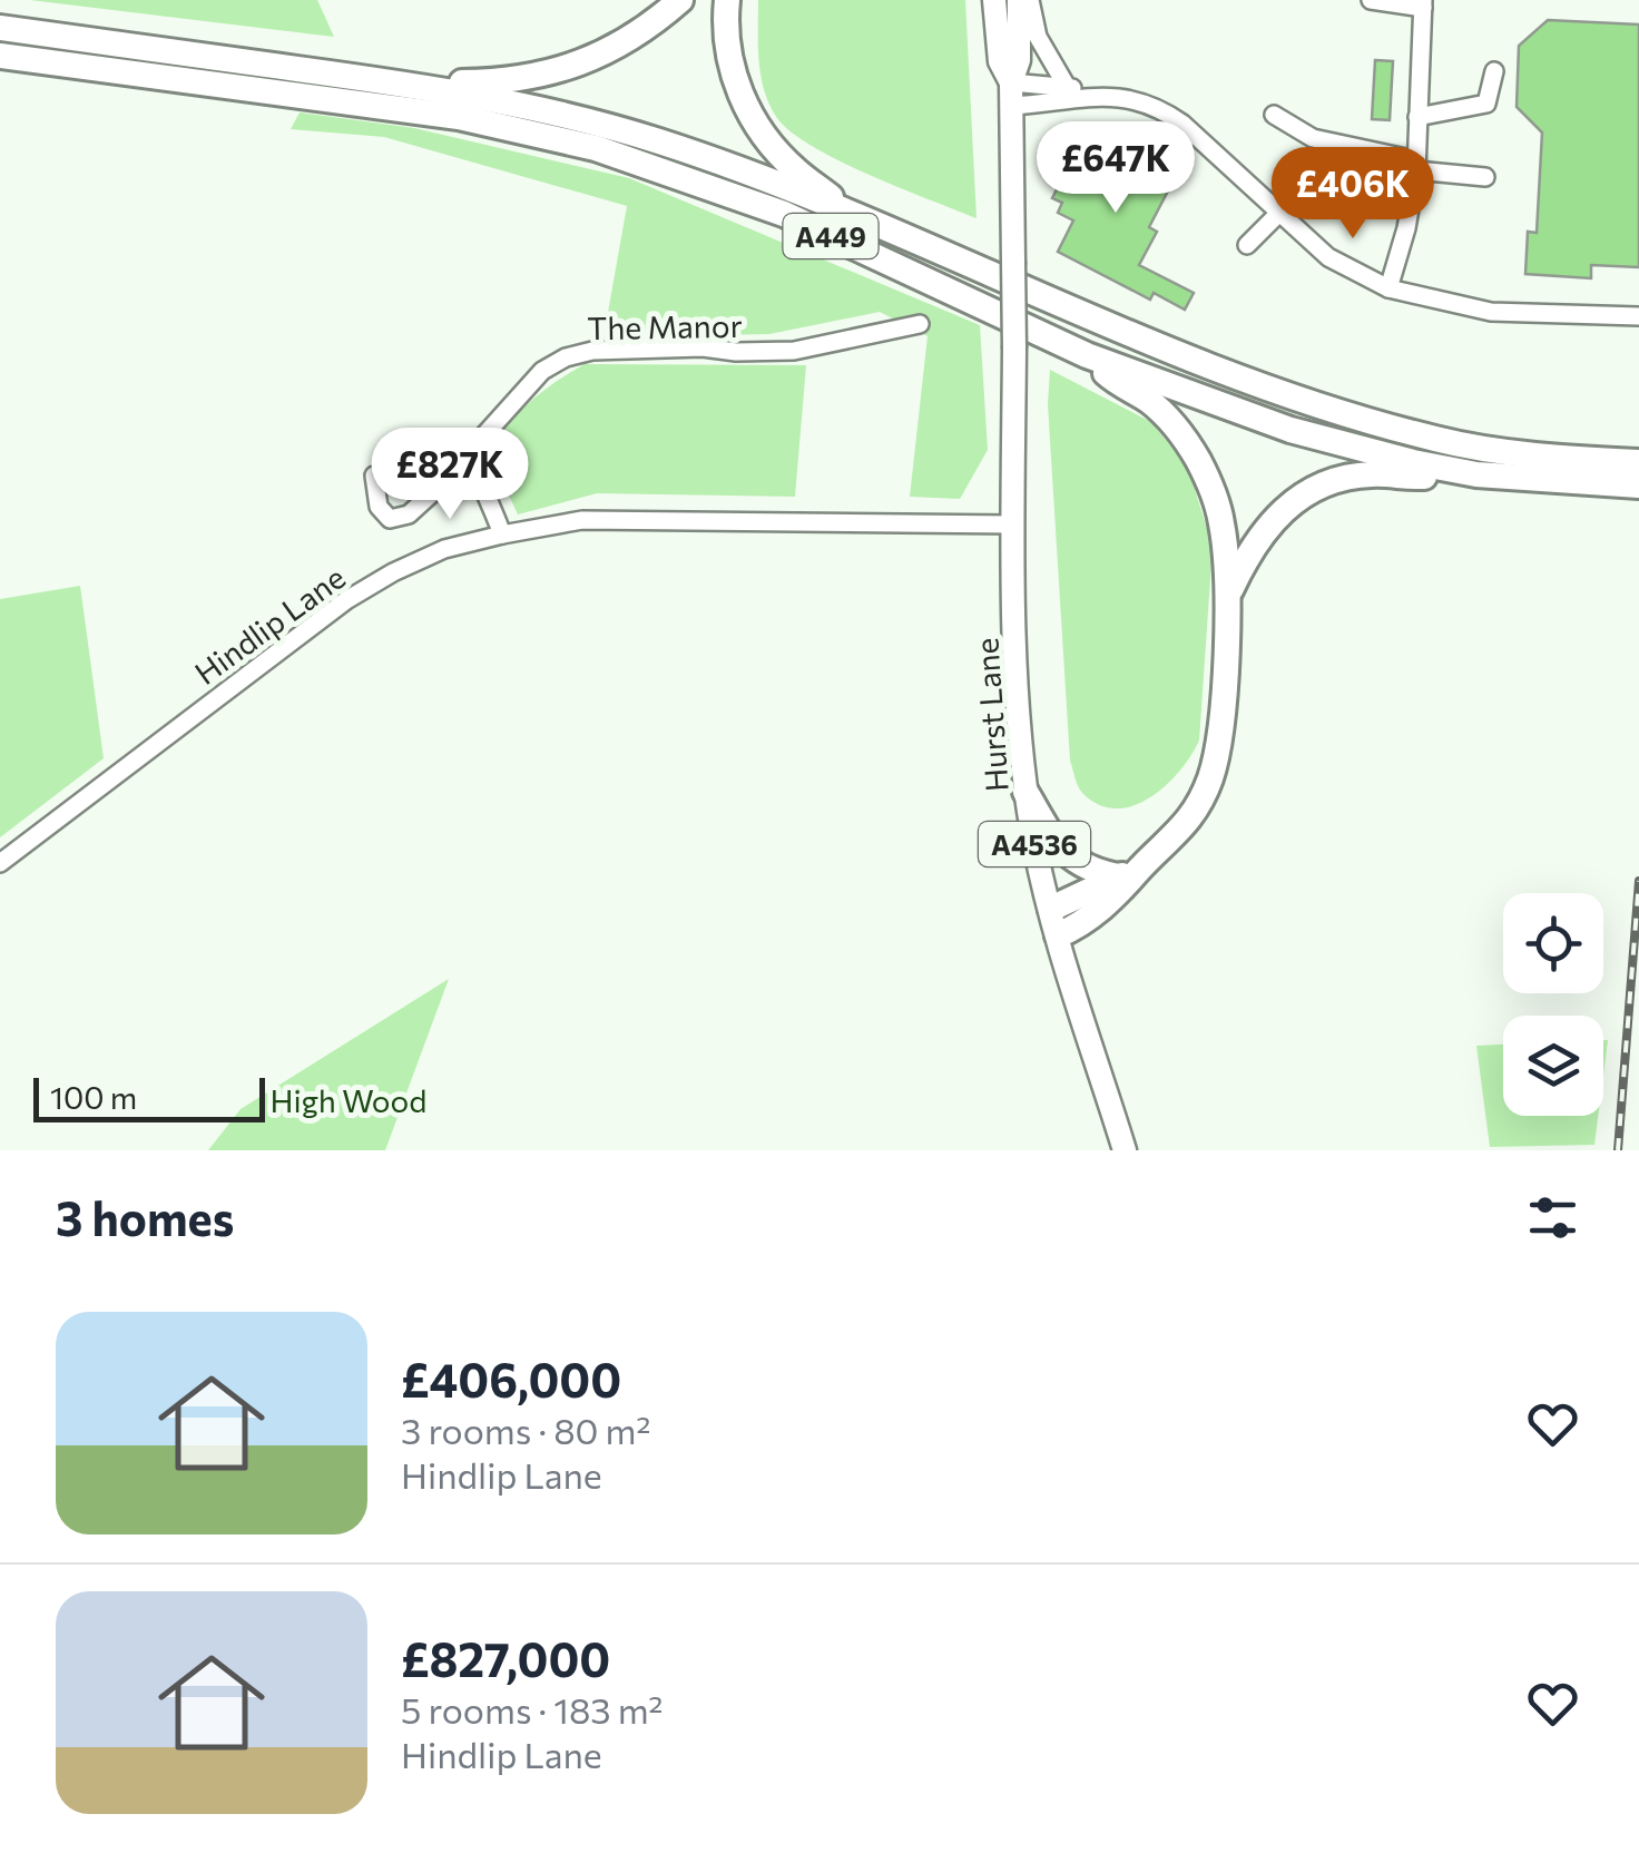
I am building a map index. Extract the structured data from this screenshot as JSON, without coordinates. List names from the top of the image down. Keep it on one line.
{"streets":{"highway":["A449"],"main road":["Hurst Lane","A4536"],"street":["The Manor","Hindlip Lane"]},"crossings":[["Hindlip Lane","Hurst Lane"],["Hurst Lane","A4536"]],"parks":["High Wood"],"scale_bar":"100 m","page":{"price":["£647K","£406K","£827K"],"scale":"100 m","heading":"3 homes","list":[{"name":"£406,000","note":"3 rooms · 80 m² · Hindlip Lane"},{"name":"£827,000","note":"5 rooms · 183 m² · Hindlip Lane"}]}}
